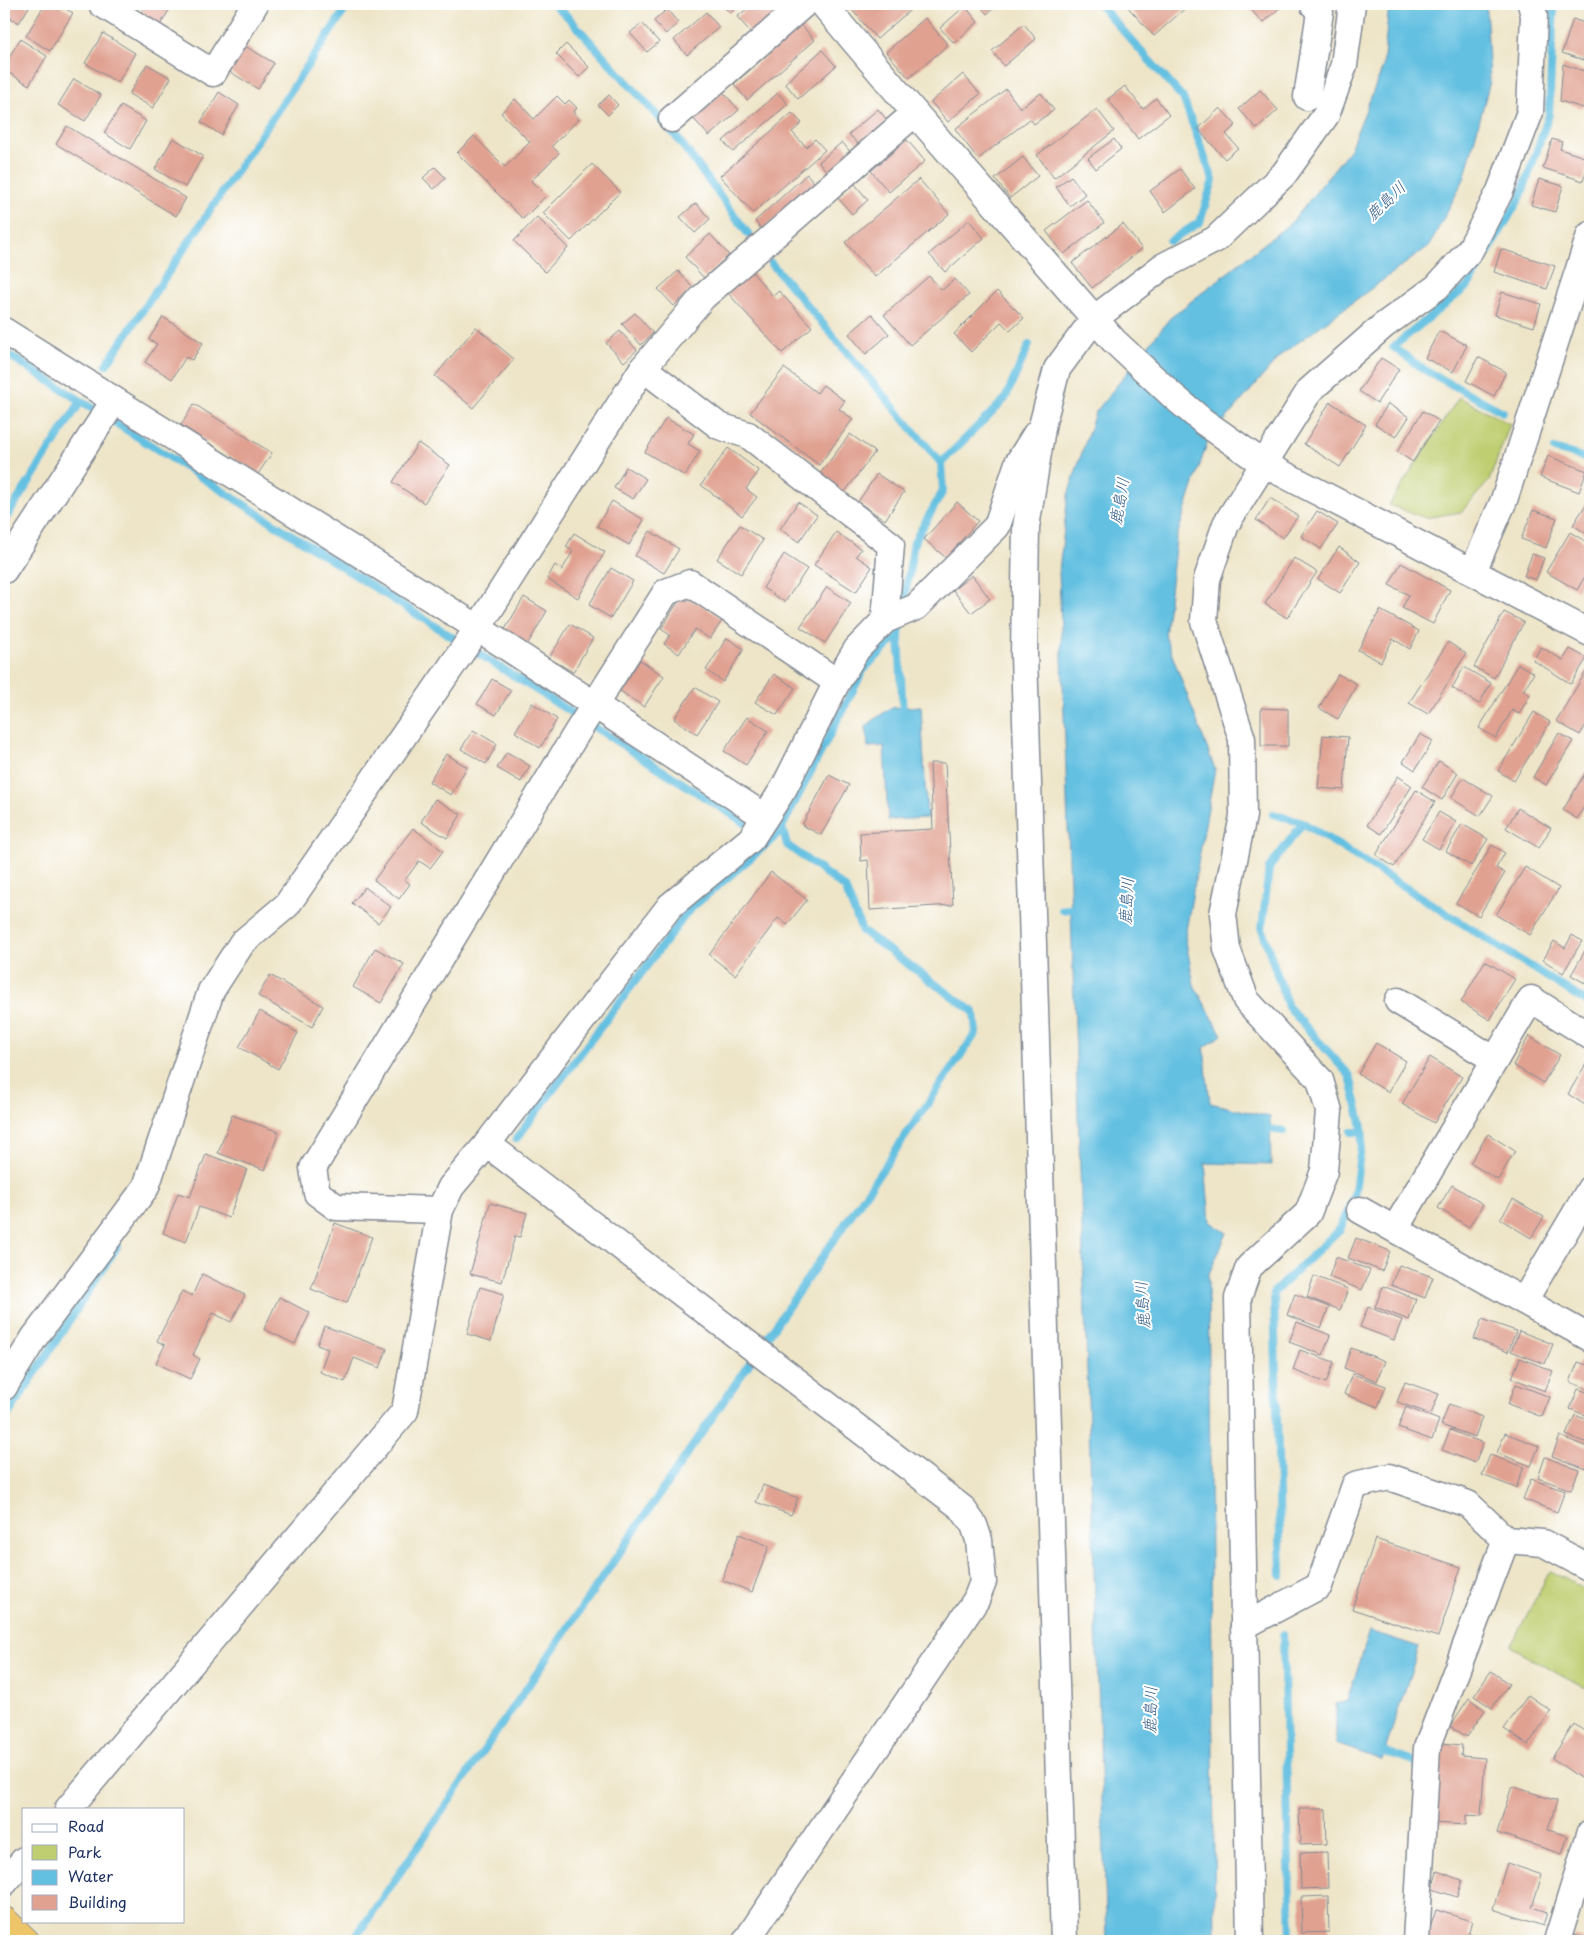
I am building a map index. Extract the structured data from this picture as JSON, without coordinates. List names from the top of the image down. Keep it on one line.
{"water":["鹿島川"],"legend":["Road","Park","Water","Building"]}
